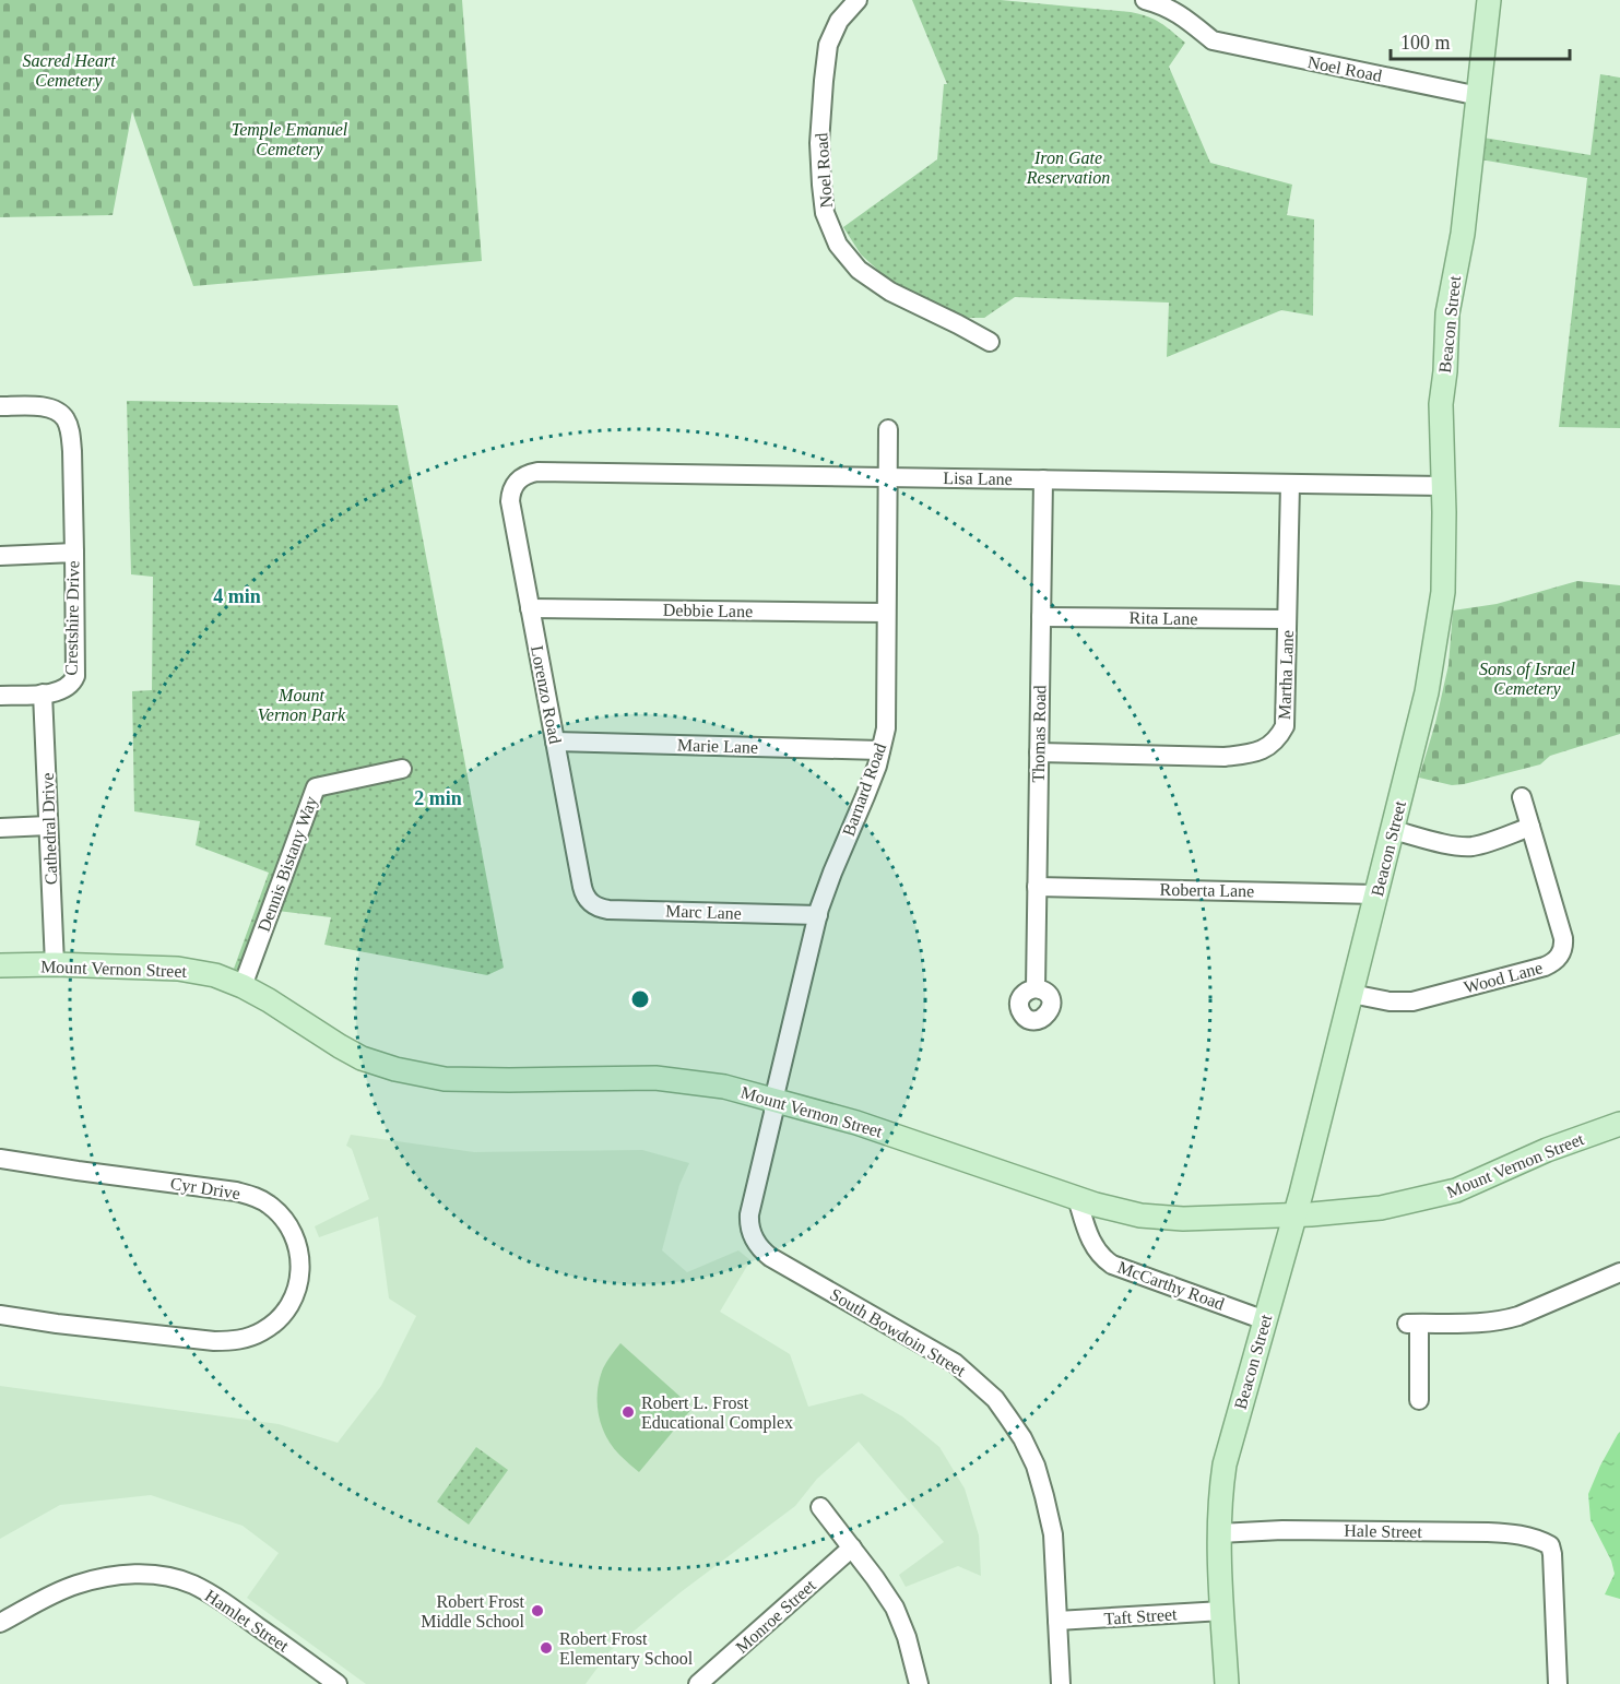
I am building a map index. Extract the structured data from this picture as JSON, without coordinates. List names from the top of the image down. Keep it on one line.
{"streets":{"main road":["Beacon Street","Mount Vernon Street"],"street":["Noel Road","Lisa Lane","Debbie Lane","Crestshire Drive","Rita Lane","Martha Lane","Lorenzo Road","Thomas Road","Marie Lane","Barnard Road","Cathedral Drive","Dennis Bistany Way","Roberta Lane","Marc Lane","Wood Lane","Cyr Drive","McCarthy Road","South Bowdoin Street","Hale Street","Monroe Street","Taft Street","Hamlet Street"]},"crossings":[["Noel Road","Beacon Street"],["Beacon Street","Lisa Lane"],["Beacon Street","Roberta Lane"],["Beacon Street","Mount Vernon Street"],["Beacon Street","Wood Lane"],["Beacon Street","McCarthy Road"],["Beacon Street","Hale Street"],["Beacon Street","Taft Street"],["Lisa Lane","Martha Lane"],["Lisa Lane","Lorenzo Road"],["Lisa Lane","Thomas Road"],["Lisa Lane","Barnard Road"],["Debbie Lane","Lorenzo Road"],["Debbie Lane","Barnard Road"],["Crestshire Drive","Cathedral Drive"],["Rita Lane","Martha Lane"],["Rita Lane","Thomas Road"],["Martha Lane","Thomas Road"],["Lorenzo Road","Marie Lane"],["Lorenzo Road","Marc Lane"],["Thomas Road","Roberta Lane"],["Marie Lane","Barnard Road"],["Barnard Road","Marc Lane"],["Barnard Road","Mount Vernon Street"],["Barnard Road","South Bowdoin Street"],["Cathedral Drive","Mount Vernon Street"],["Dennis Bistany Way","Mount Vernon Street"],["Mount Vernon Street","McCarthy Road"],["South Bowdoin Street","Taft Street"]],"parks":["Sacred Heart Cemetery","Temple Emanuel Cemetery","Iron Gate Reservation","Sons of Israel Cemetery","Mount Vernon Park"],"places":["Robert L. Frost Educational Complex","Robert Frost Middle School","Robert Frost Elementary School"],"scale_bar":"100 m","rings":["4 min","2 min"]}
